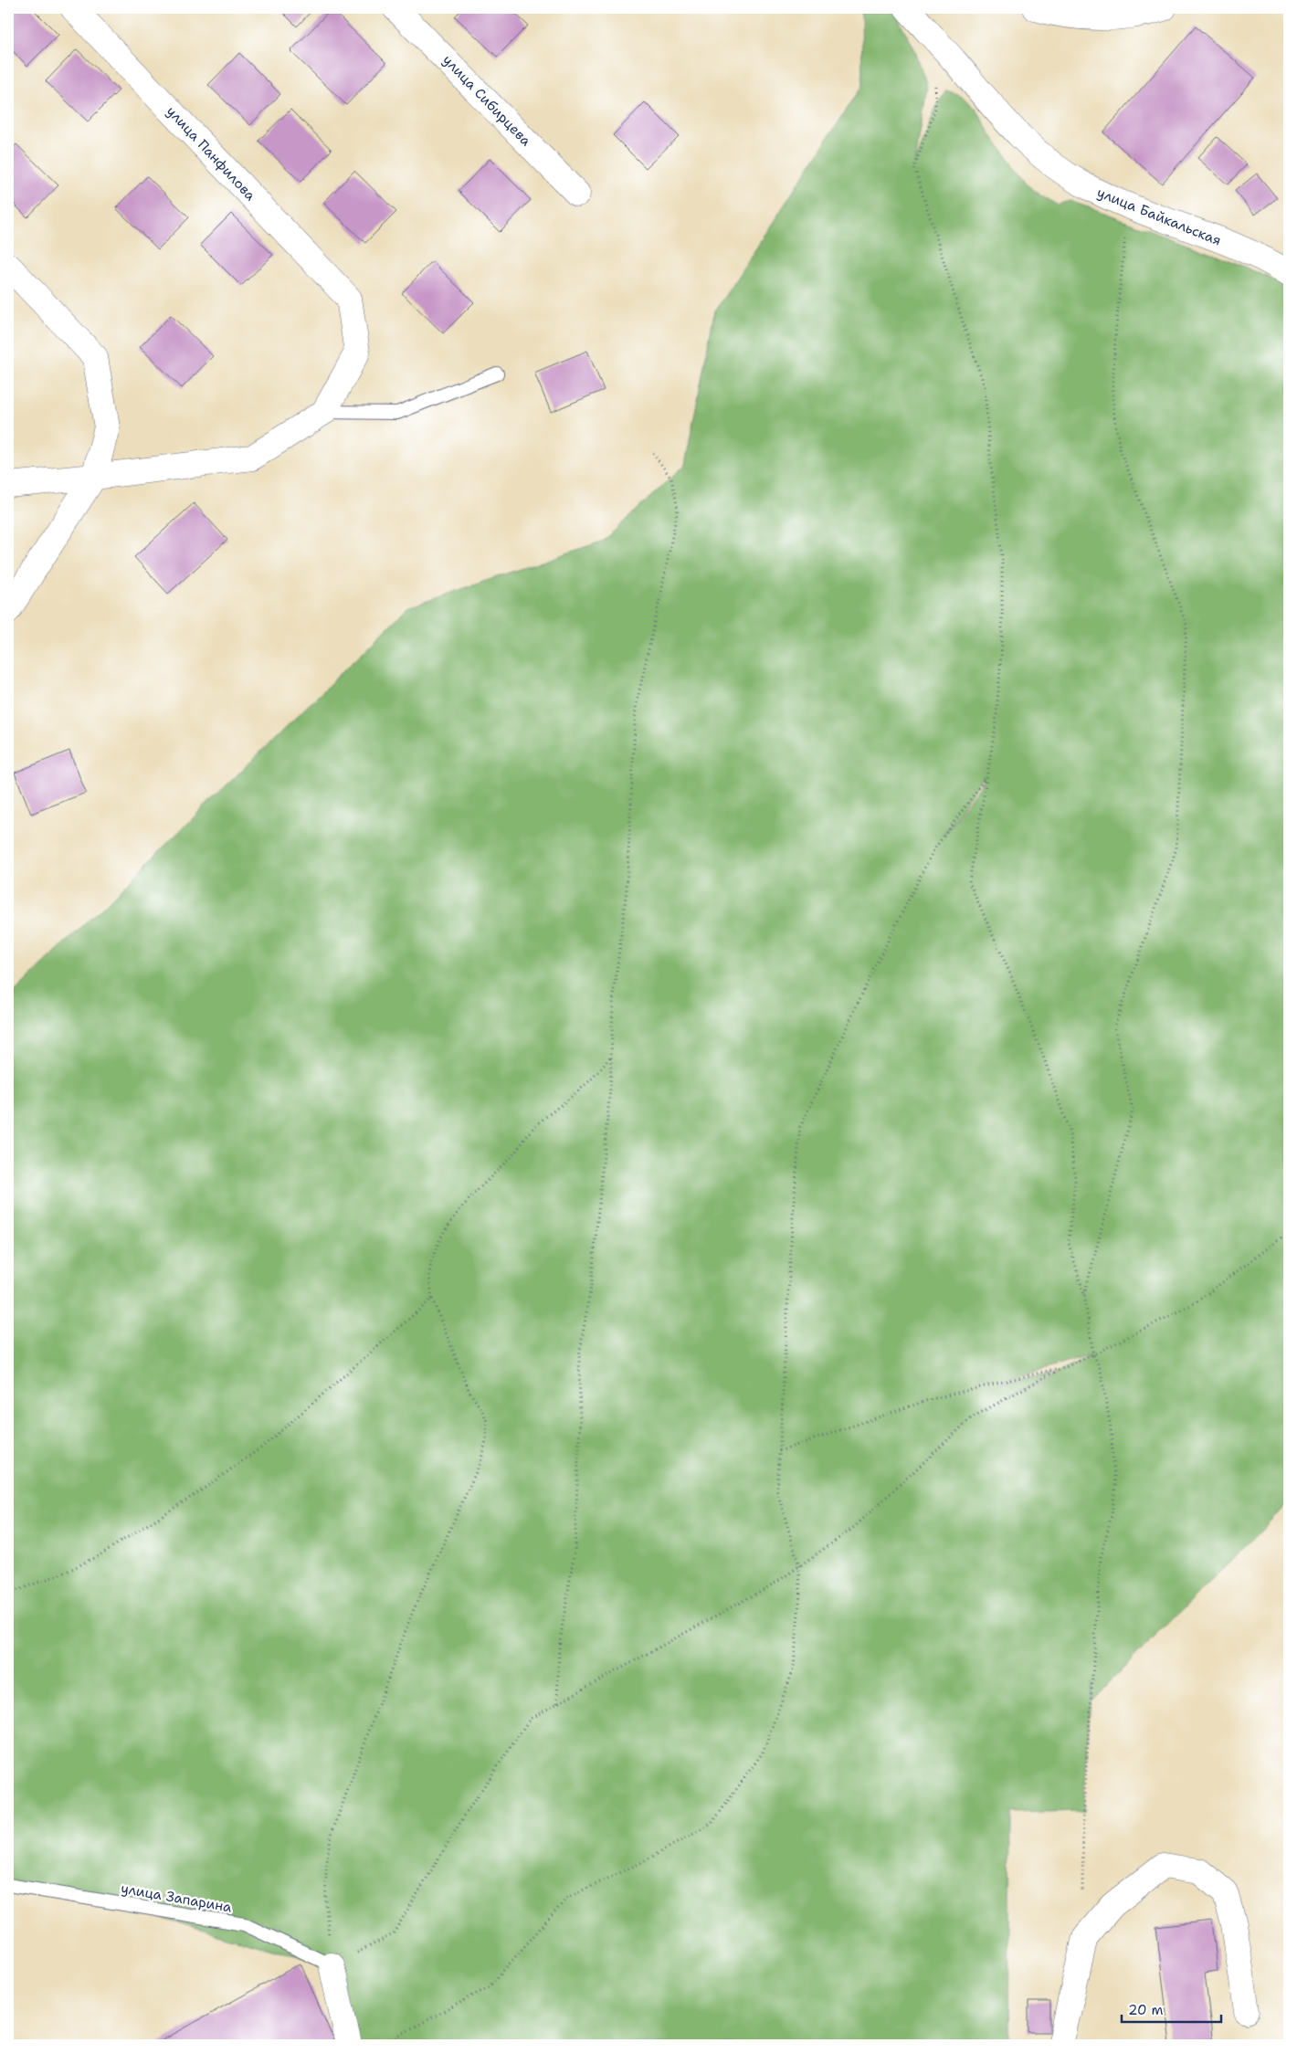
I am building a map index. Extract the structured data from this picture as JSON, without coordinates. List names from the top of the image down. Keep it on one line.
{"streets":{"street":["улица Сибирцева","улица Панфилова","улица Байкальская"],"lane":["улица Запарина"]},"scale_bar":"20 m"}
